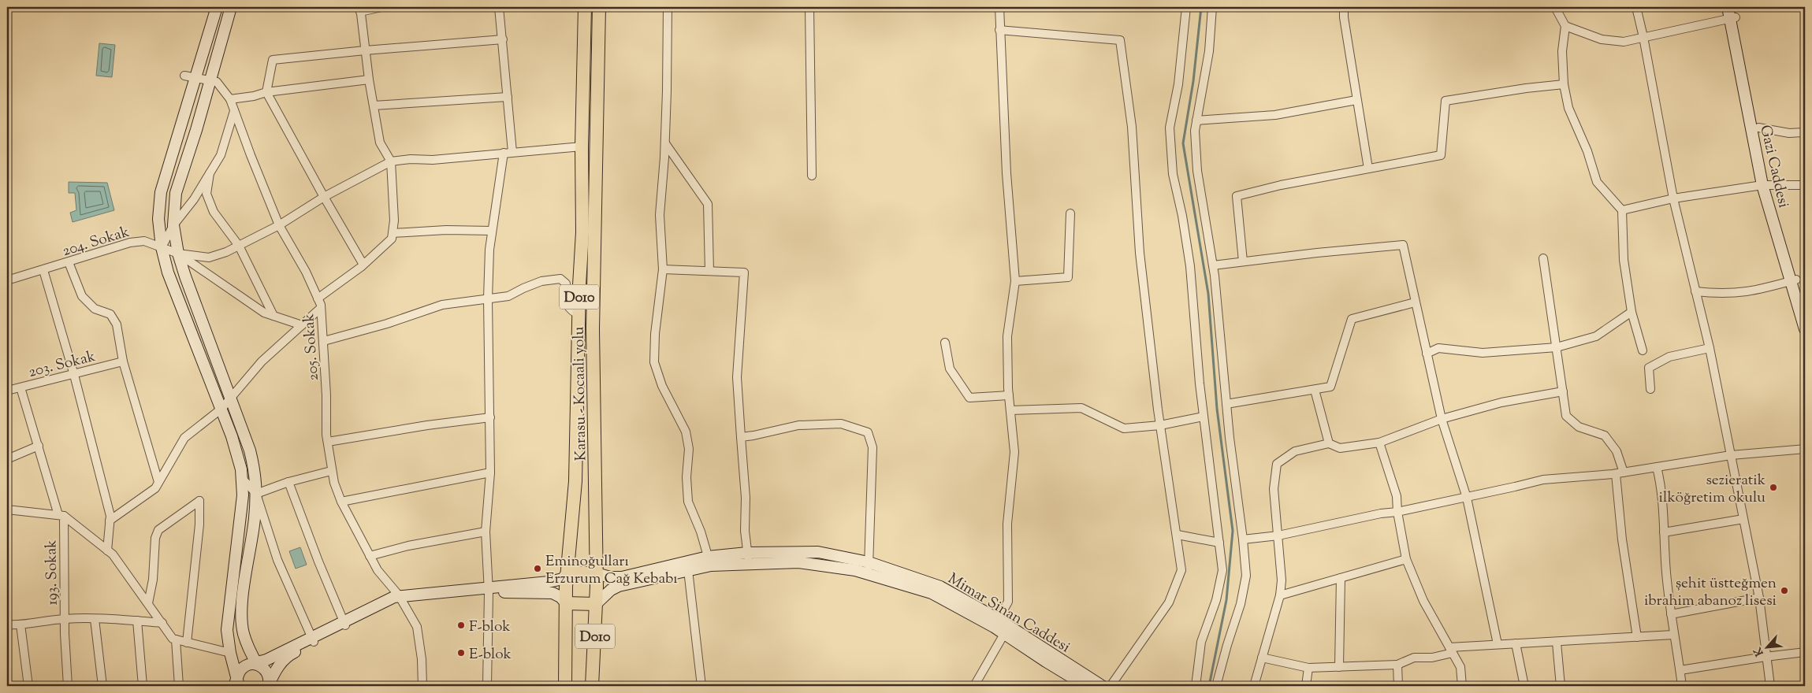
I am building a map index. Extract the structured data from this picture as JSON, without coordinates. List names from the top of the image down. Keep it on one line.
{"streets":{"highway":["D010","Karasu - Kocaali yolu"],"main road":["Gazi Caddesi","Mimar Sinan Caddesi"],"street":["204. Sokak","205. Sokak","203. Sokak","193. Sokak"]},"crossings":[["204. Sokak","205. Sokak"],["D010","Karasu - Kocaali yolu"],["203. Sokak","193. Sokak"],["Karasu - Kocaali yolu","Mimar Sinan Caddesi"]],"places":["sezieratik ilköğretim okulu","Eminoğulları Erzurum Cağ Kebabı","şehit üstteğmen ibrahim abanoz lisesi","F-blok","E-blok"],"north":"bottom left"}
